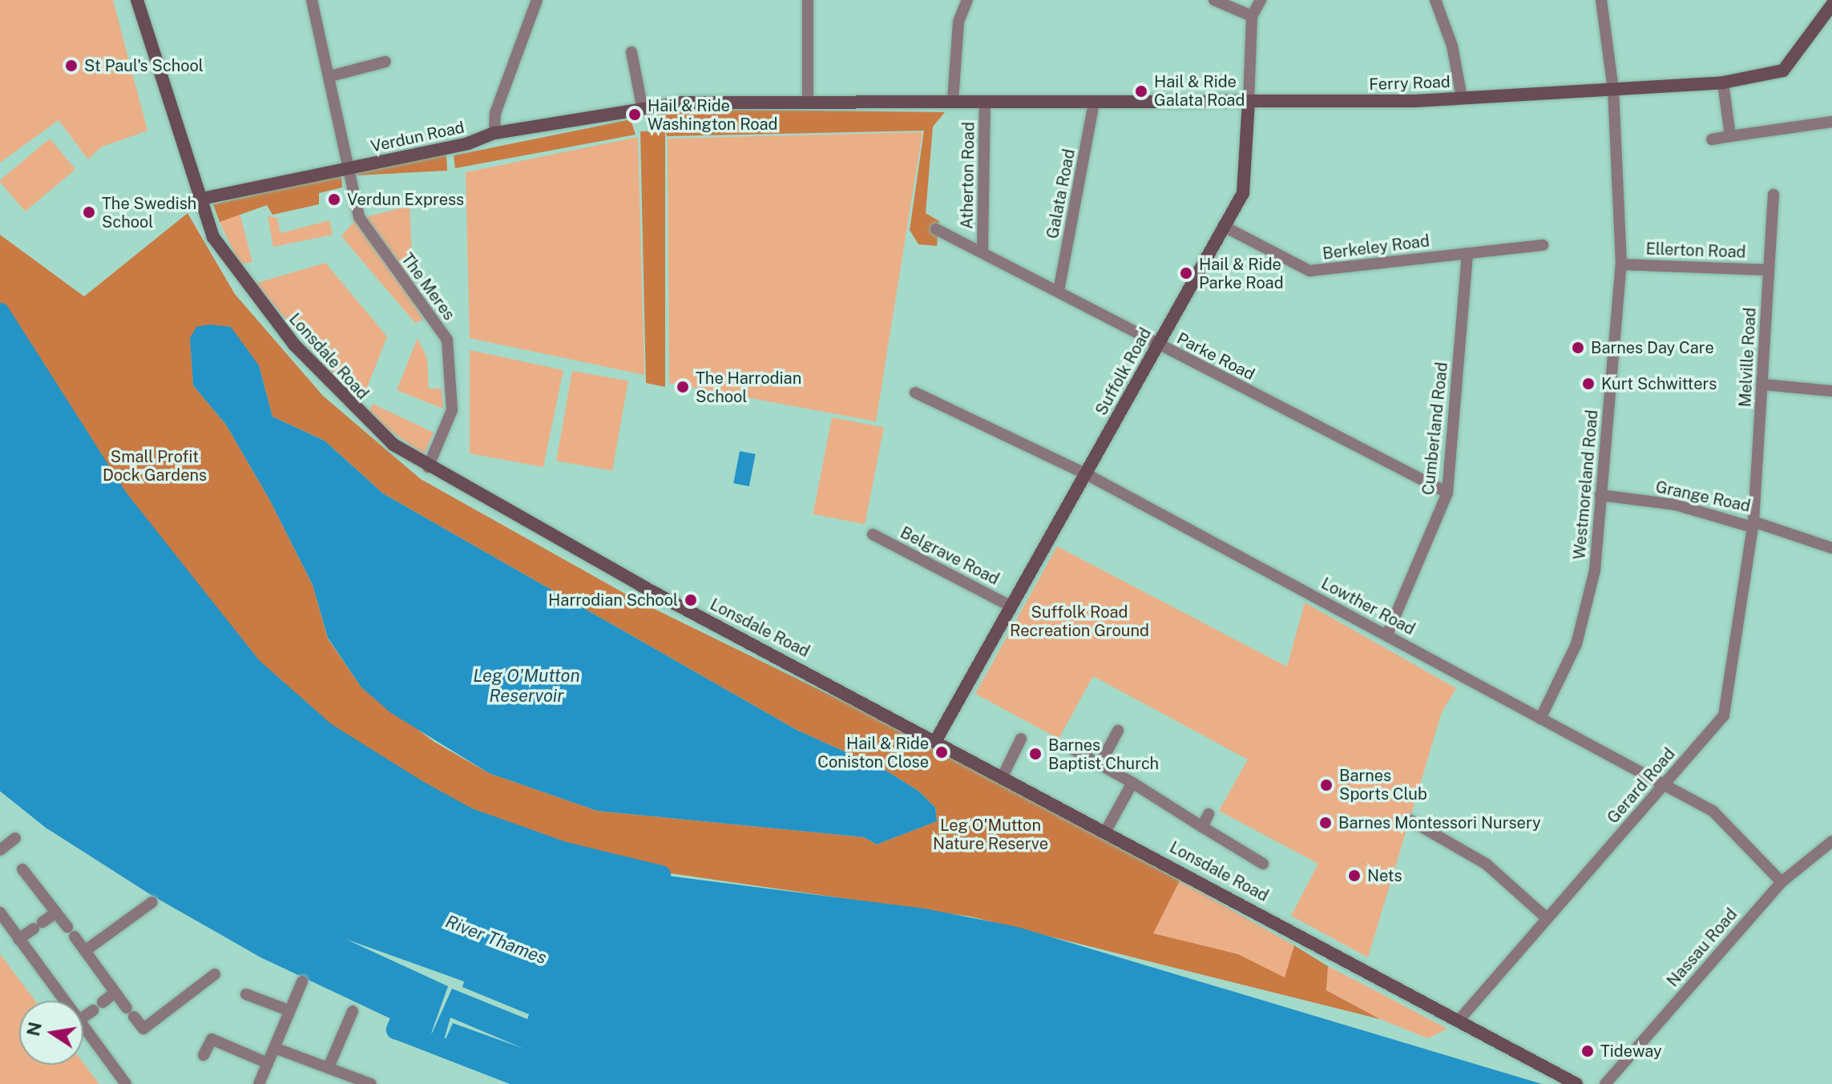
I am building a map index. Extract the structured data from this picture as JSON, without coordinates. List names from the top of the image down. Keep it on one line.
{"streets":{"street":["Ferry Road","Verdun Road","Atherton Road","Galata Road","Berkeley Road","Ellerton Road","The Meres","Lonsdale Road","Parke Road","Melville Road","Suffolk Road","Cumberland Road","Westmoreland Road","Grange Road","Belgrave Road","Lowther Road","Gerard Road","Nassau Road"]},"crossings":[["Ferry Road","Verdun Road"],["Ferry Road","Atherton Road"],["Ferry Road","Galata Road"],["Ferry Road","Suffolk Road"],["Ferry Road","Westmoreland Road"],["Verdun Road","The Meres"],["Verdun Road","Lonsdale Road"],["Atherton Road","Parke Road"],["Galata Road","Parke Road"],["Berkeley Road","Suffolk Road"],["Berkeley Road","Cumberland Road"],["Ellerton Road","Melville Road"],["Ellerton Road","Westmoreland Road"],["The Meres","Lonsdale Road"],["Lonsdale Road","Suffolk Road"],["Lonsdale Road","Gerard Road"],["Parke Road","Suffolk Road"],["Parke Road","Cumberland Road"],["Melville Road","Grange Road"],["Melville Road","Gerard Road"],["Suffolk Road","Belgrave Road"],["Suffolk Road","Lowther Road"],["Cumberland Road","Lowther Road"],["Westmoreland Road","Grange Road"],["Westmoreland Road","Lowther Road"],["Grange Road","Gerard Road"],["Lowther Road","Gerard Road"],["Lowther Road","Nassau Road"]],"water":["Leg O'Mutton Reservoir","River Thames"],"parks":["Small Profit Dock Gardens","Suffolk Road Recreation Ground","Leg O'Mutton Nature Reserve"],"places":["St Paul's School","Hail & Ride Galata Road","Hail & Ride Washington Road","Verdun Express","The Swedish School","Hail & Ride Parke Road","Barnes Day Care","Kurt Schwitters","The Harrodian School","Harrodian School","Hail & Ride Coniston Close","Barnes Baptist Church","Barnes Sports Club","Barnes Montessori Nursery","Nets","Tideway"],"north":"left"}
